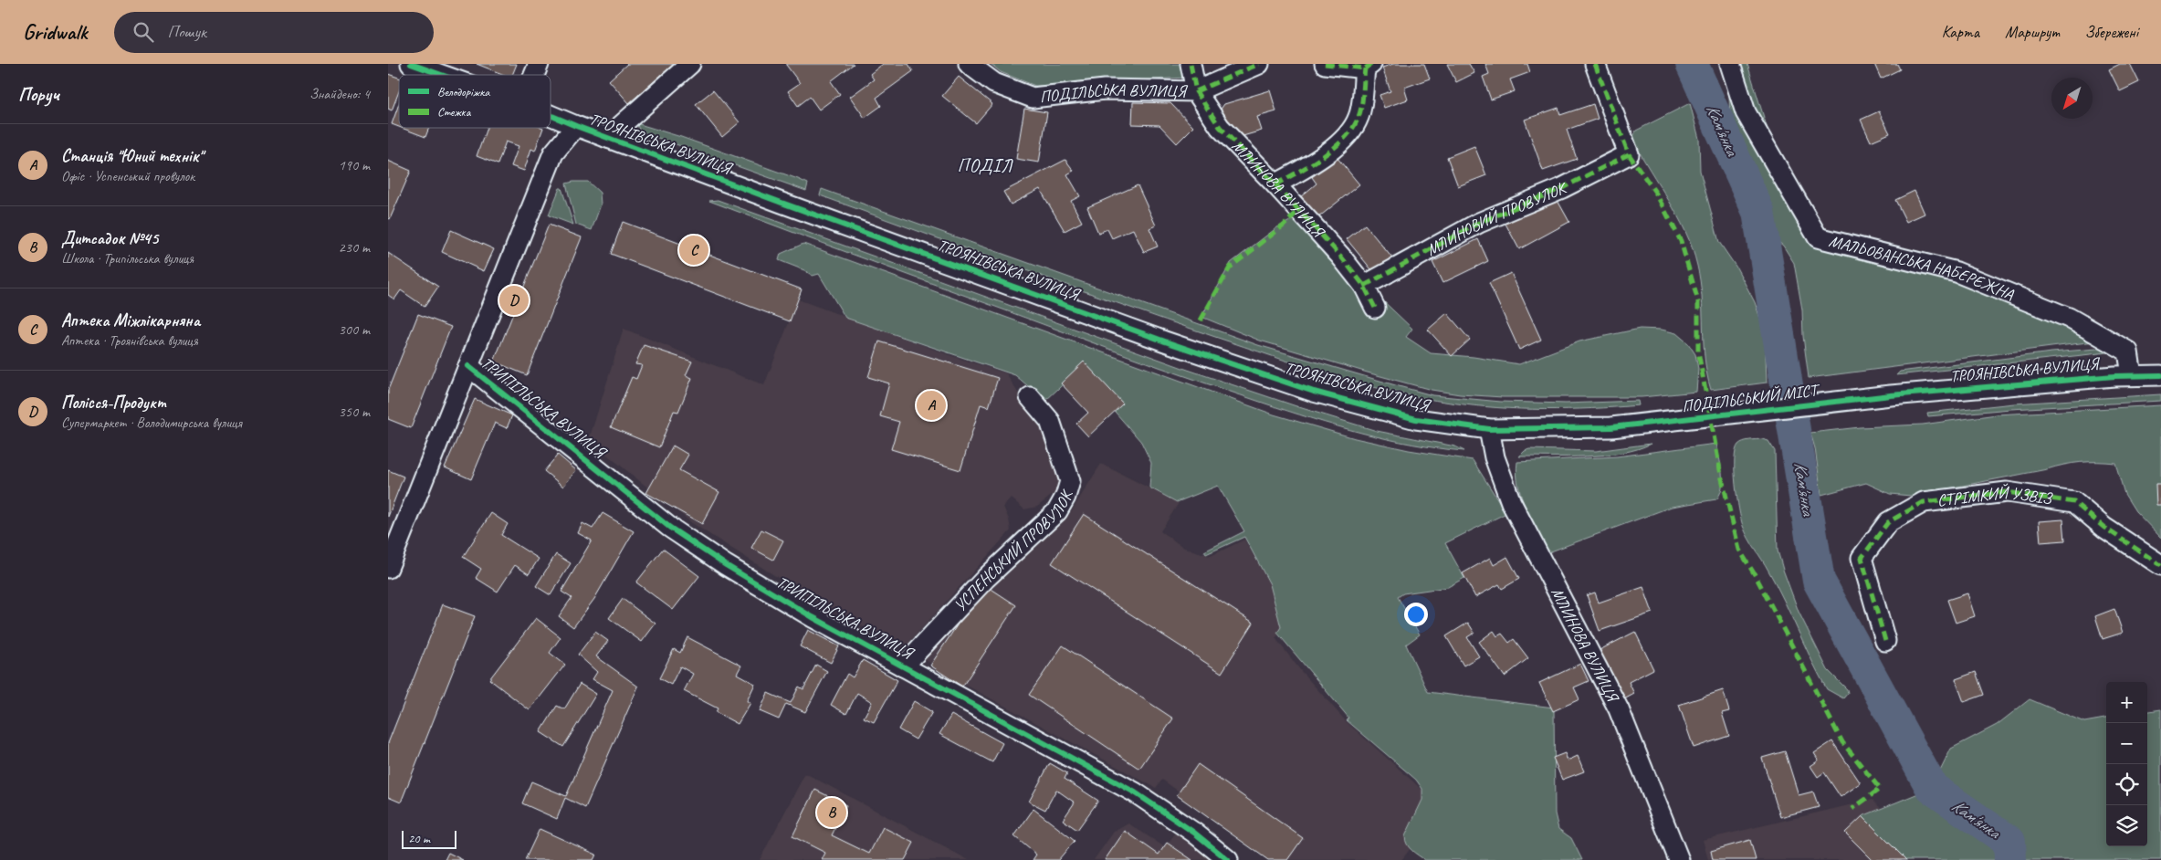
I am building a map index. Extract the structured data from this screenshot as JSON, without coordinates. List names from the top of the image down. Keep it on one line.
{"streets":{"street":["ПОДІЛЬСЬКА ВУЛИЦЯ","ТРОЯНІВСЬКА ВУЛИЦЯ","МЛИНОВА ВУЛИЦЯ","МЛИНОВИЙ ПРОВУЛОК","МАЛЬОВАНСЬКА НАБЕРЕЖНА","ПОДІЛЬСЬКИЙ МІСТ","ТРИПІЛЬСЬКА ВУЛИЦЯ","СТРІМКИЙ УЗВІЗ","УСПЕНСЬКИЙ ПРОВУЛОК"]},"crossings":[["ПОДІЛЬСЬКА ВУЛИЦЯ","МЛИНОВА ВУЛИЦЯ"],["ТРОЯНІВСЬКА ВУЛИЦЯ","МЛИНОВА ВУЛИЦЯ"],["ТРОЯНІВСЬКА ВУЛИЦЯ","МАЛЬОВАНСЬКА НАБЕРЕЖНА"],["ТРОЯНІВСЬКА ВУЛИЦЯ","ПОДІЛЬСЬКИЙ МІСТ"],["МЛИНОВА ВУЛИЦЯ","МЛИНОВИЙ ПРОВУЛОК"],["ТРИПІЛЬСЬКА ВУЛИЦЯ","УСПЕНСЬКИЙ ПРОВУЛОК"]],"districts":["ПОДІЛ"],"water":["Кам'янка"],"legend":["Велодоріжка","Стежка"],"scale_bar":"20 m","north":"bottom left","page":{"header":"Gridwalk","search":"Пошук","nav":["Карта","Маршрут","Збережені"],"heading":["Поруч","Знайдено: 4"],"list":[{"mark":"A","name":"Станція \"Юний технік\"","note":"Офіс · Успенський провулок","value":"190 m"},{"mark":"B","name":"Дитсадок №45","note":"Школа · Трипільська вулиця","value":"230 m"},{"mark":"C","name":"Аптека Міжлікарняна","note":"Аптека · Троянівська вулиця","value":"300 m"},{"mark":"D","name":"Полісся-Продукт","note":"Супермаркет · Володимирська вулиця","value":"350 m"}],"pins":["C","D","A","B"],"map_buttons":["+","−"],"scale":"20 m"}}
